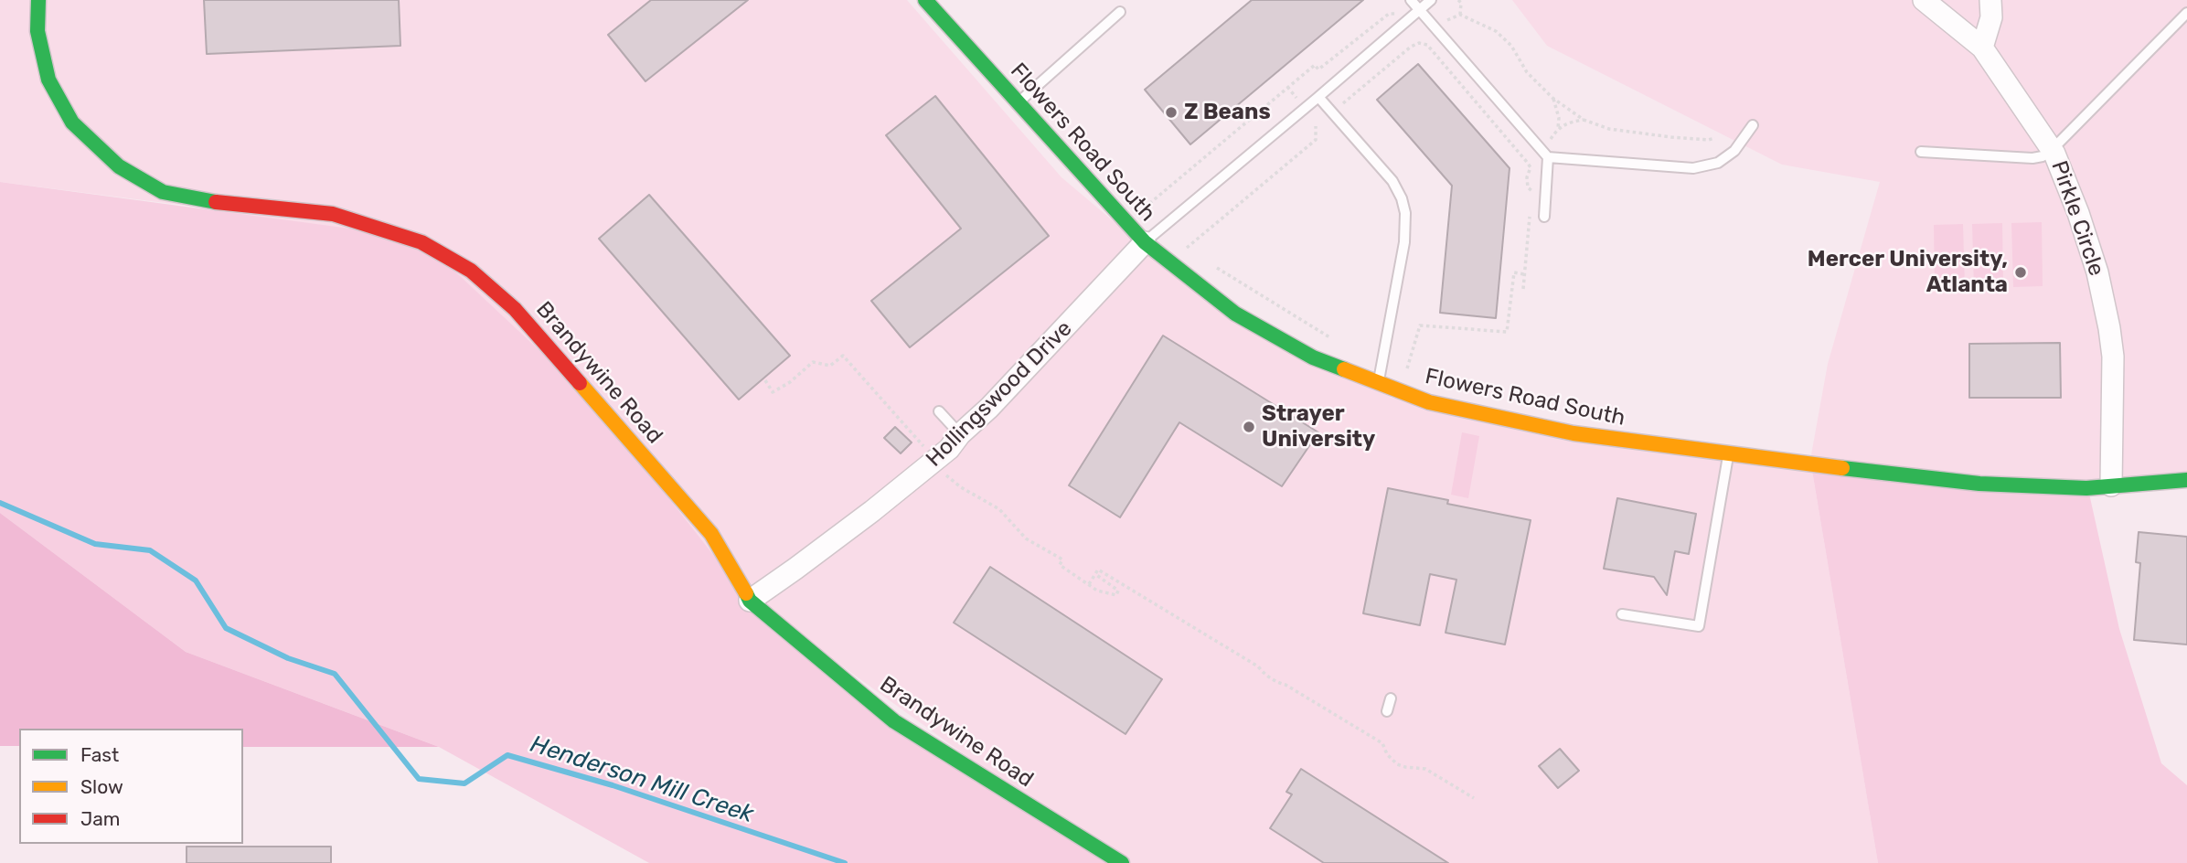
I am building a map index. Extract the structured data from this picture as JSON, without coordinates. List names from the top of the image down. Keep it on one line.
{"streets":{"street":["Flowers Road South","Pirkle Circle","Brandywine Road","Hollingswood Drive"]},"crossings":[["Flowers Road South","Pirkle Circle"],["Flowers Road South","Hollingswood Drive"],["Brandywine Road","Hollingswood Drive"]],"water":["Henderson Mill Creek"],"places":["Z Beans","Mercer University, Atlanta","Strayer University"],"legend":["Fast","Slow","Jam"]}
